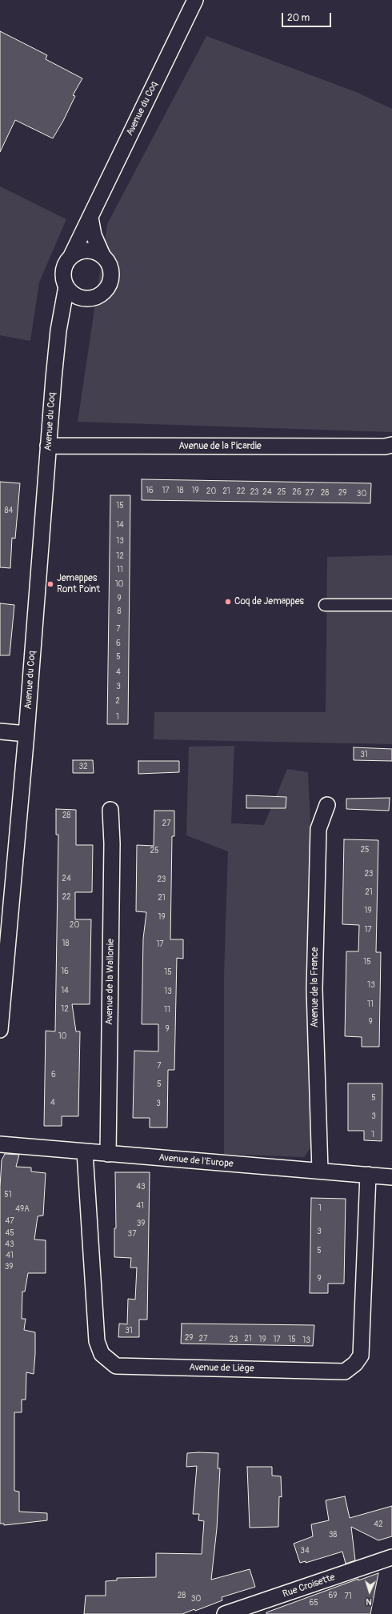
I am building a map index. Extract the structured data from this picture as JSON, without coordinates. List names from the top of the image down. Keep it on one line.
{"streets":{"street":["Avenue du Coq","Avenue de la Picardie","Avenue de la Wallonie","Avenue de la France","Avenue de l'Europe","Avenue de Liège","Rue Croisette"]},"crossings":[["Avenue du Coq","Avenue de la Picardie"],["Avenue de la Wallonie","Avenue de l'Europe"],["Avenue de la France","Avenue de l'Europe"],["Avenue de l'Europe","Avenue de Liège"]],"places":["Jemappes Ront Point","Coq de Jemappes"],"house_numbers":["16","17","18","19","20","21","22","23","24","25","26","27","28","29","30","15","84","14","13","12","11","10","9","8","7","6","5","4","3","2","1","31","32","28","27","25","25","23","24","23","21","22","21","19","19","20","17","18","17","15","16","15","13","14","13","11","12","11","9","9","10","7","6","5","5","4","3","3","1","43","51","41","1","49A","47","39","3","45","37","43","5","41","39","9","31","29","27","21","23","19","17","15","13","42","38","34","28","69","71","30","65"],"scale_bar":"20 m","north":"bottom"}
